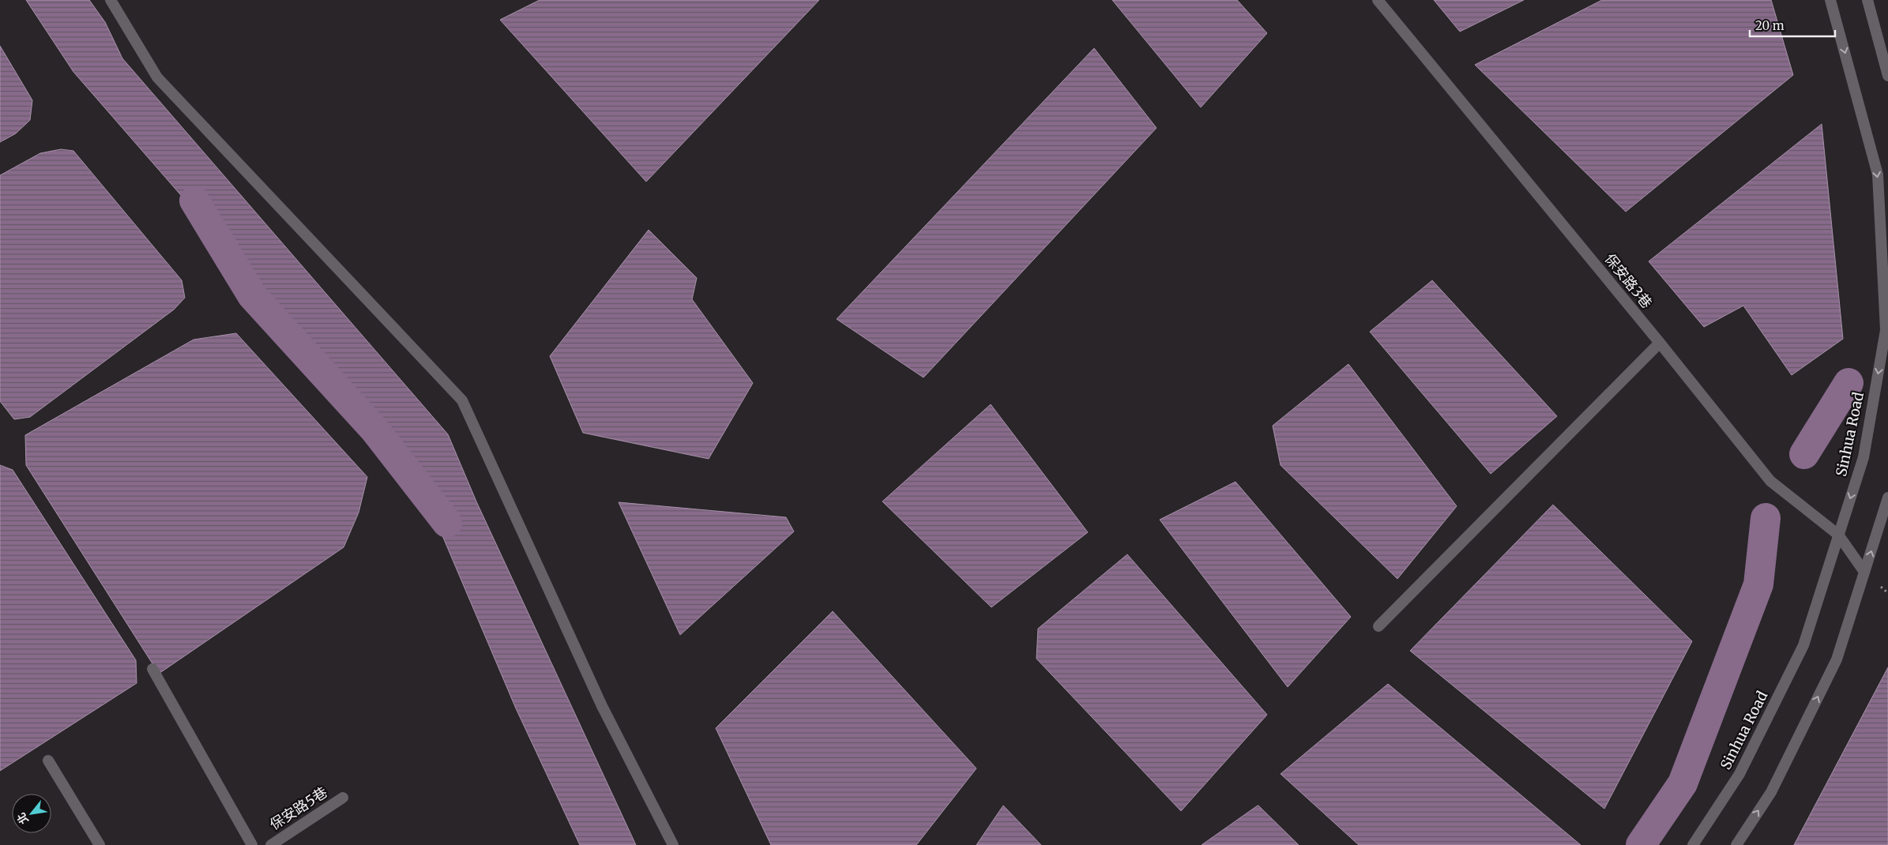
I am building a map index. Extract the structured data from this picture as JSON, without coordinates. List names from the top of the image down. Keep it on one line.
{"streets":{"street":["保安路3巷","Sinhua Road","保安路5巷"]},"crossings":[["保安路3巷","Sinhua Road"]],"one_way":["Sinhua Road"],"scale_bar":"20 m","north":"bottom left"}
